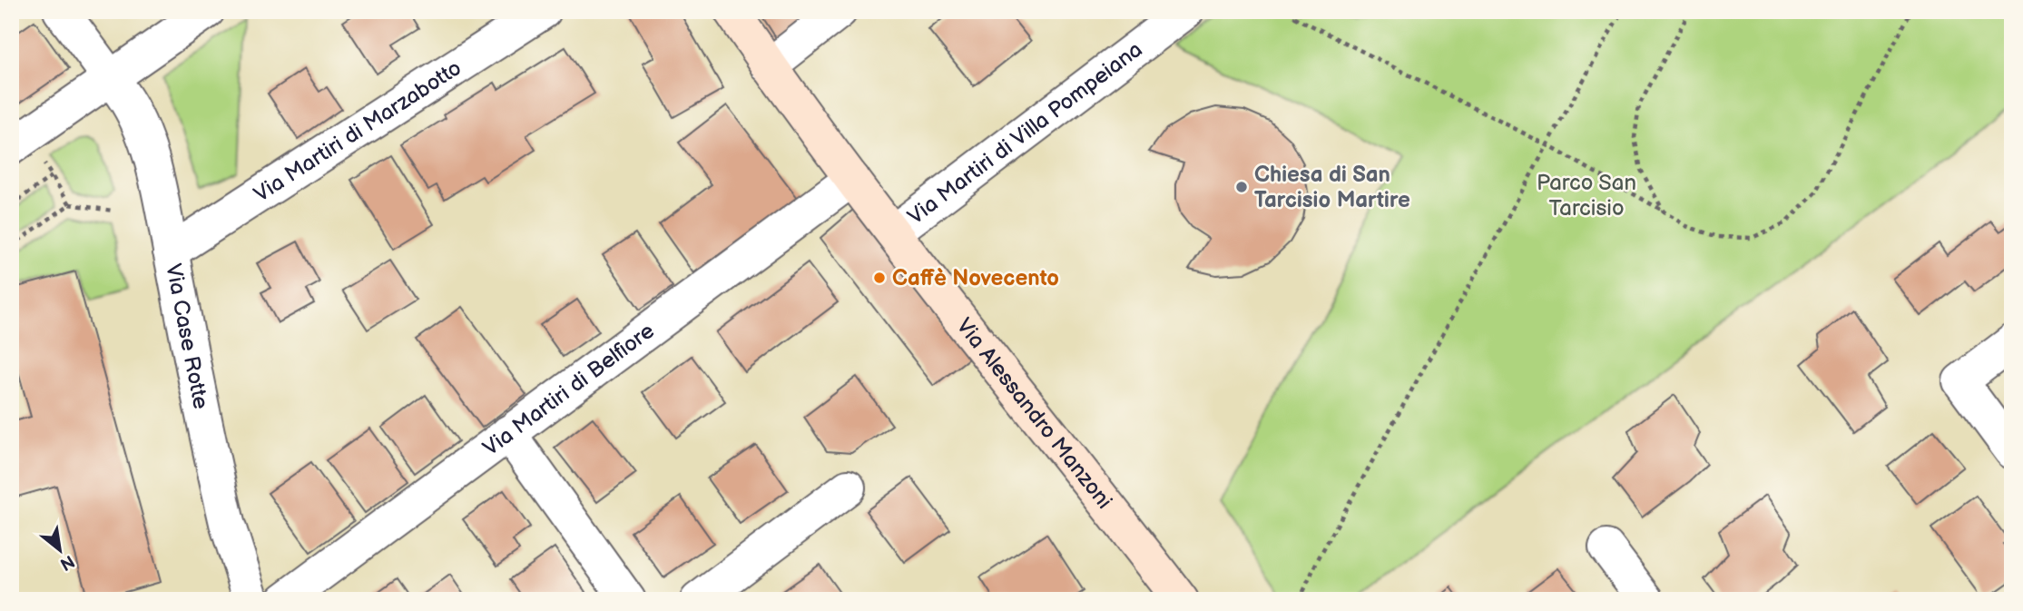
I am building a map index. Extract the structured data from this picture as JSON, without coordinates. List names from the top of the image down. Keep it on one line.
{"streets":{"street":["Via Martiri di Marzabotto","Via Martiri di Villa Pompeiana","Via Case Rotte","Via Martiri di Belfiore","Via Alessandro Manzoni"]},"crossings":[["Via Martiri di Marzabotto","Via Case Rotte"],["Via Martiri di Villa Pompeiana","Via Alessandro Manzoni"],["Via Martiri di Belfiore","Via Alessandro Manzoni"]],"parks":["Parco San Tarcisio"],"places":["Chiesa di San Tarcisio Martire","Caffè Novecento"],"north":"bottom right"}
